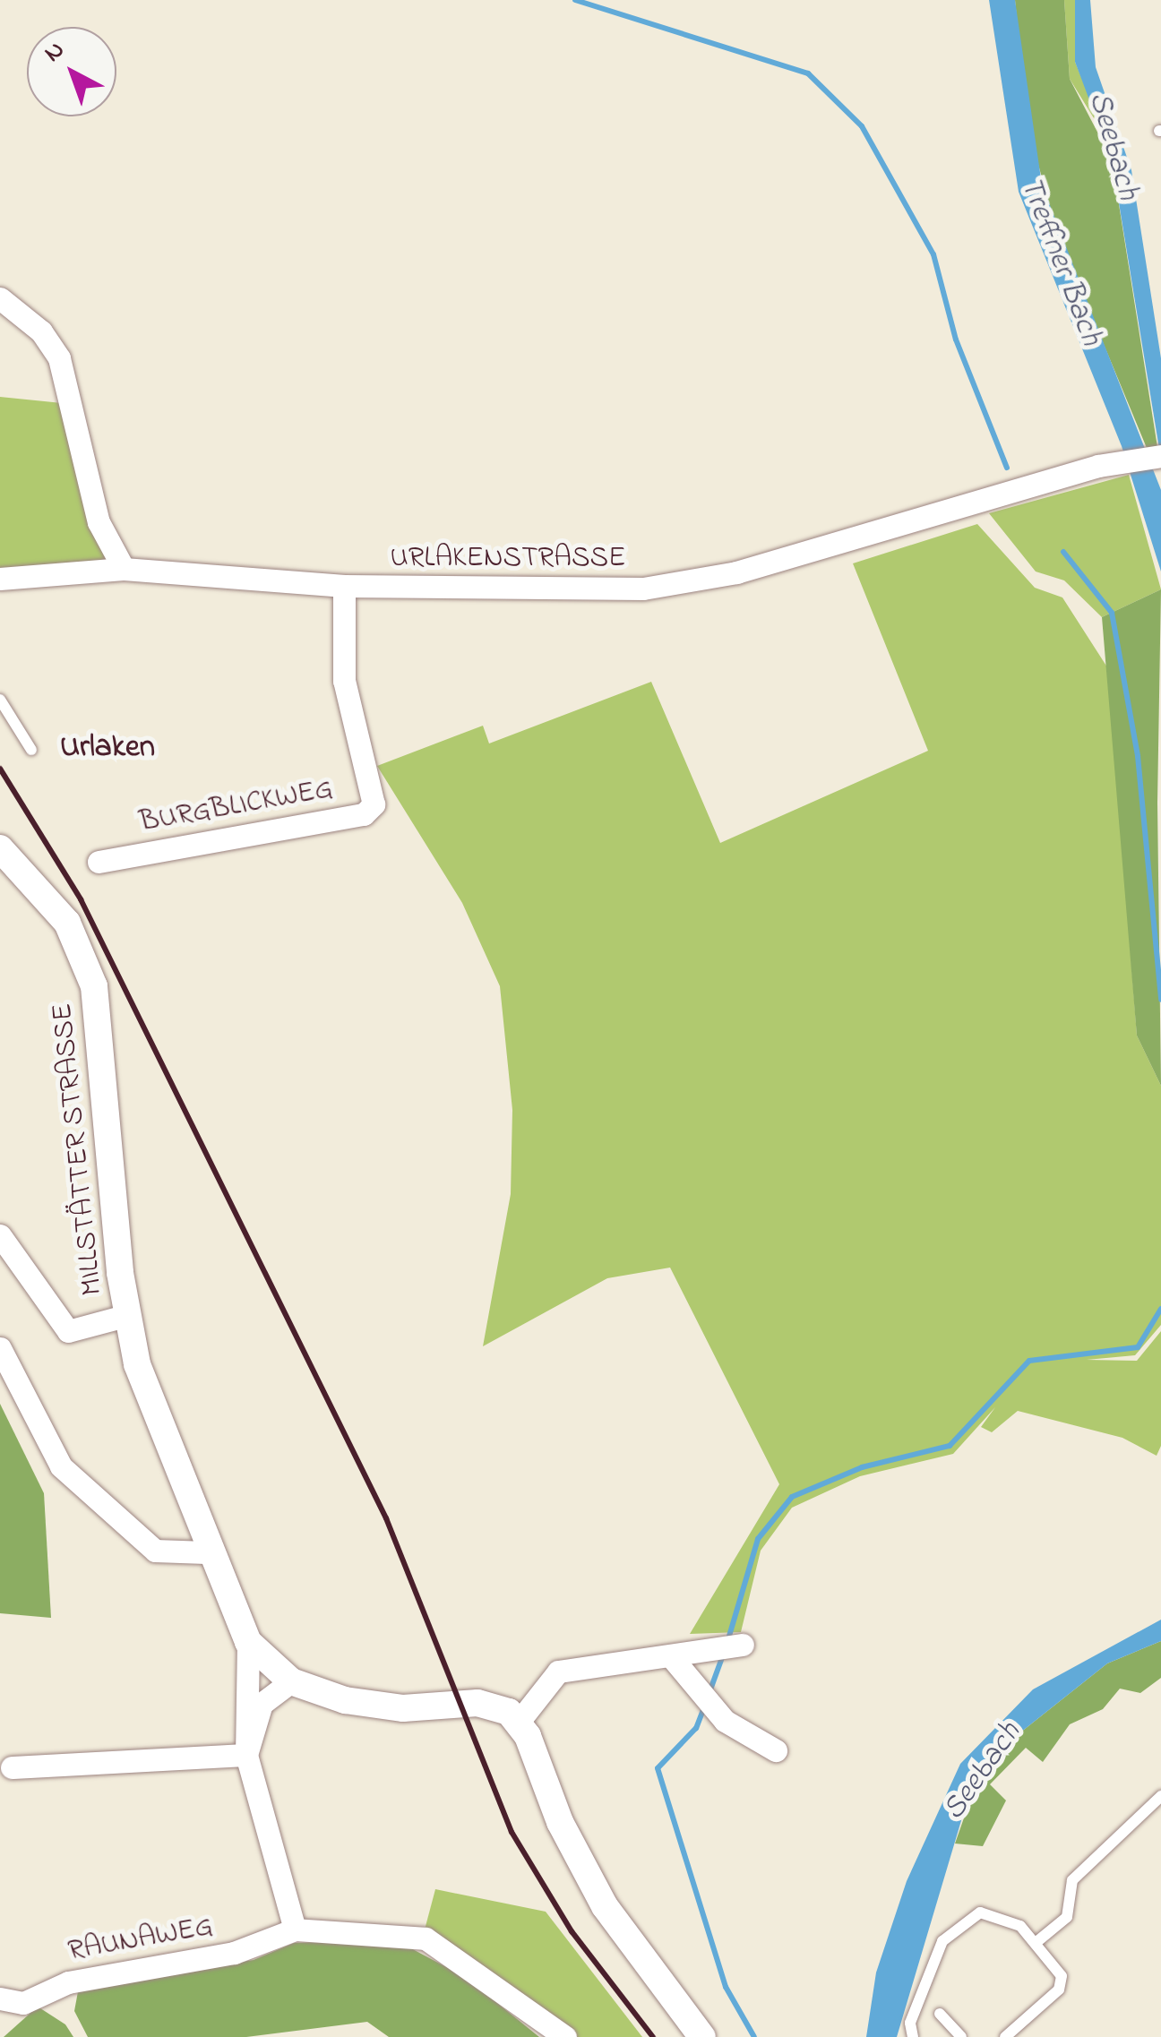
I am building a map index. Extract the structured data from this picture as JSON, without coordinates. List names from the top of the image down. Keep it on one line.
{"streets":{"street":["URLAKENSTRASSE","BURGBLICKWEG","MILLSTÄTTER STRASSE","RAUNAWEG"]},"crossings":[["URLAKENSTRASSE","BURGBLICKWEG"]],"districts":["Urlaken"],"water":["Seebach","Treffner Bach"],"north":"top left"}
